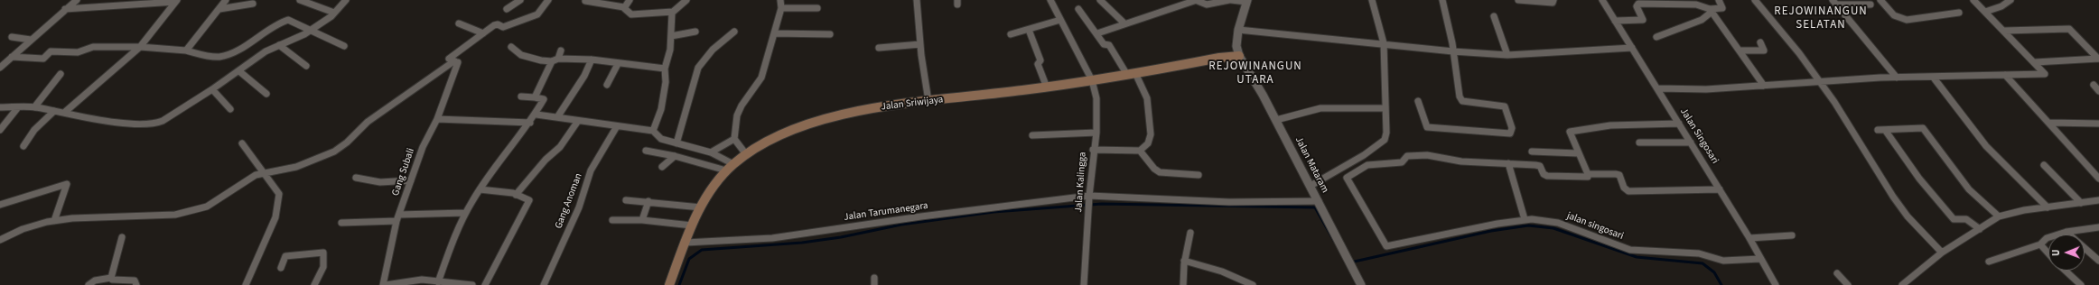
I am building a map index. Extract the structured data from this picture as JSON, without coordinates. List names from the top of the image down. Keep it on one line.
{"streets":{"main road":["Jalan Sriwijaya"],"street":["Jalan Singosari","Jalan Mataram","Gang Subali","Jalan Kalingga","Gang Anoman","Jalan Tarumanegara","jalan singosari"]},"crossings":[["Jalan Sriwijaya","Jalan Mataram"],["Jalan Sriwijaya","Jalan Kalingga"],["Jalan Sriwijaya","Jalan Tarumanegara"],["Jalan Singosari","jalan singosari"],["Jalan Mataram","Jalan Tarumanegara"],["Jalan Kalingga","Jalan Tarumanegara"]],"districts":["REJOWINANGUN SELATAN","REJOWINANGUN UTARA"],"north":"left"}
